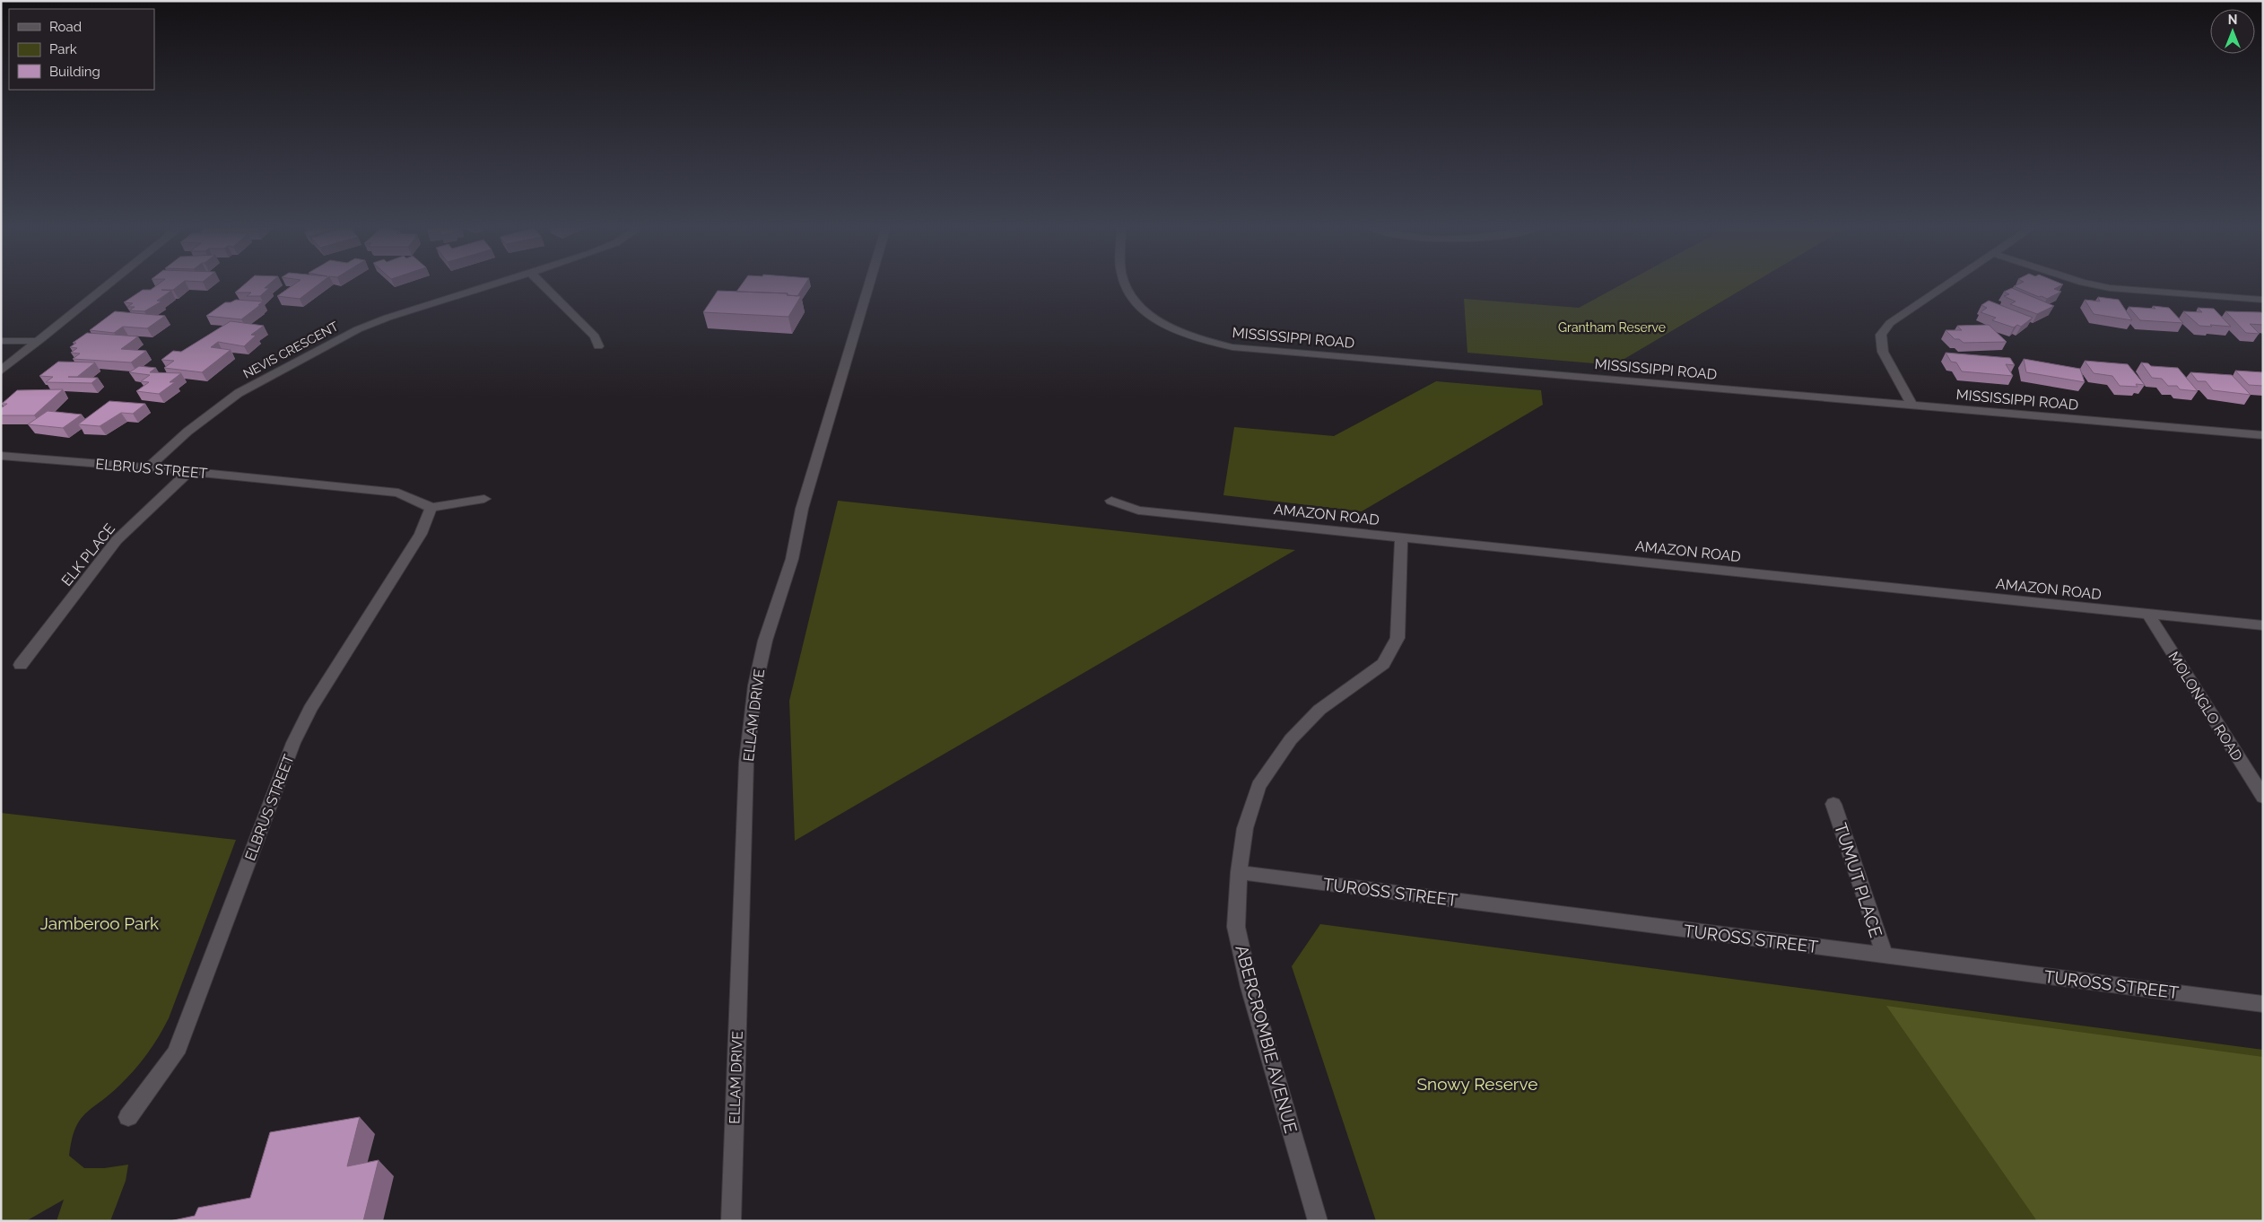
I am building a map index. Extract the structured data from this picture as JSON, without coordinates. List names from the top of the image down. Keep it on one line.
{"streets":{"street":["MISSISSIPPI ROAD","NEVIS CRESCENT","ELBRUS STREET","AMAZON ROAD","ELK PLACE","MOLONGLO ROAD","ELLAM DRIVE","TUMUT PLACE","TUROSS STREET","ABERCROMBIE AVENUE"]},"crossings":[["NEVIS CRESCENT","ELBRUS STREET"],["ELBRUS STREET","ELK PLACE"],["AMAZON ROAD","MOLONGLO ROAD"],["AMAZON ROAD","ABERCROMBIE AVENUE"],["TUMUT PLACE","TUROSS STREET"],["TUROSS STREET","ABERCROMBIE AVENUE"]],"parks":["Grantham Reserve","Jamberoo Park","Snowy Reserve"],"legend":["Road","Park","Building"],"north":"top"}
